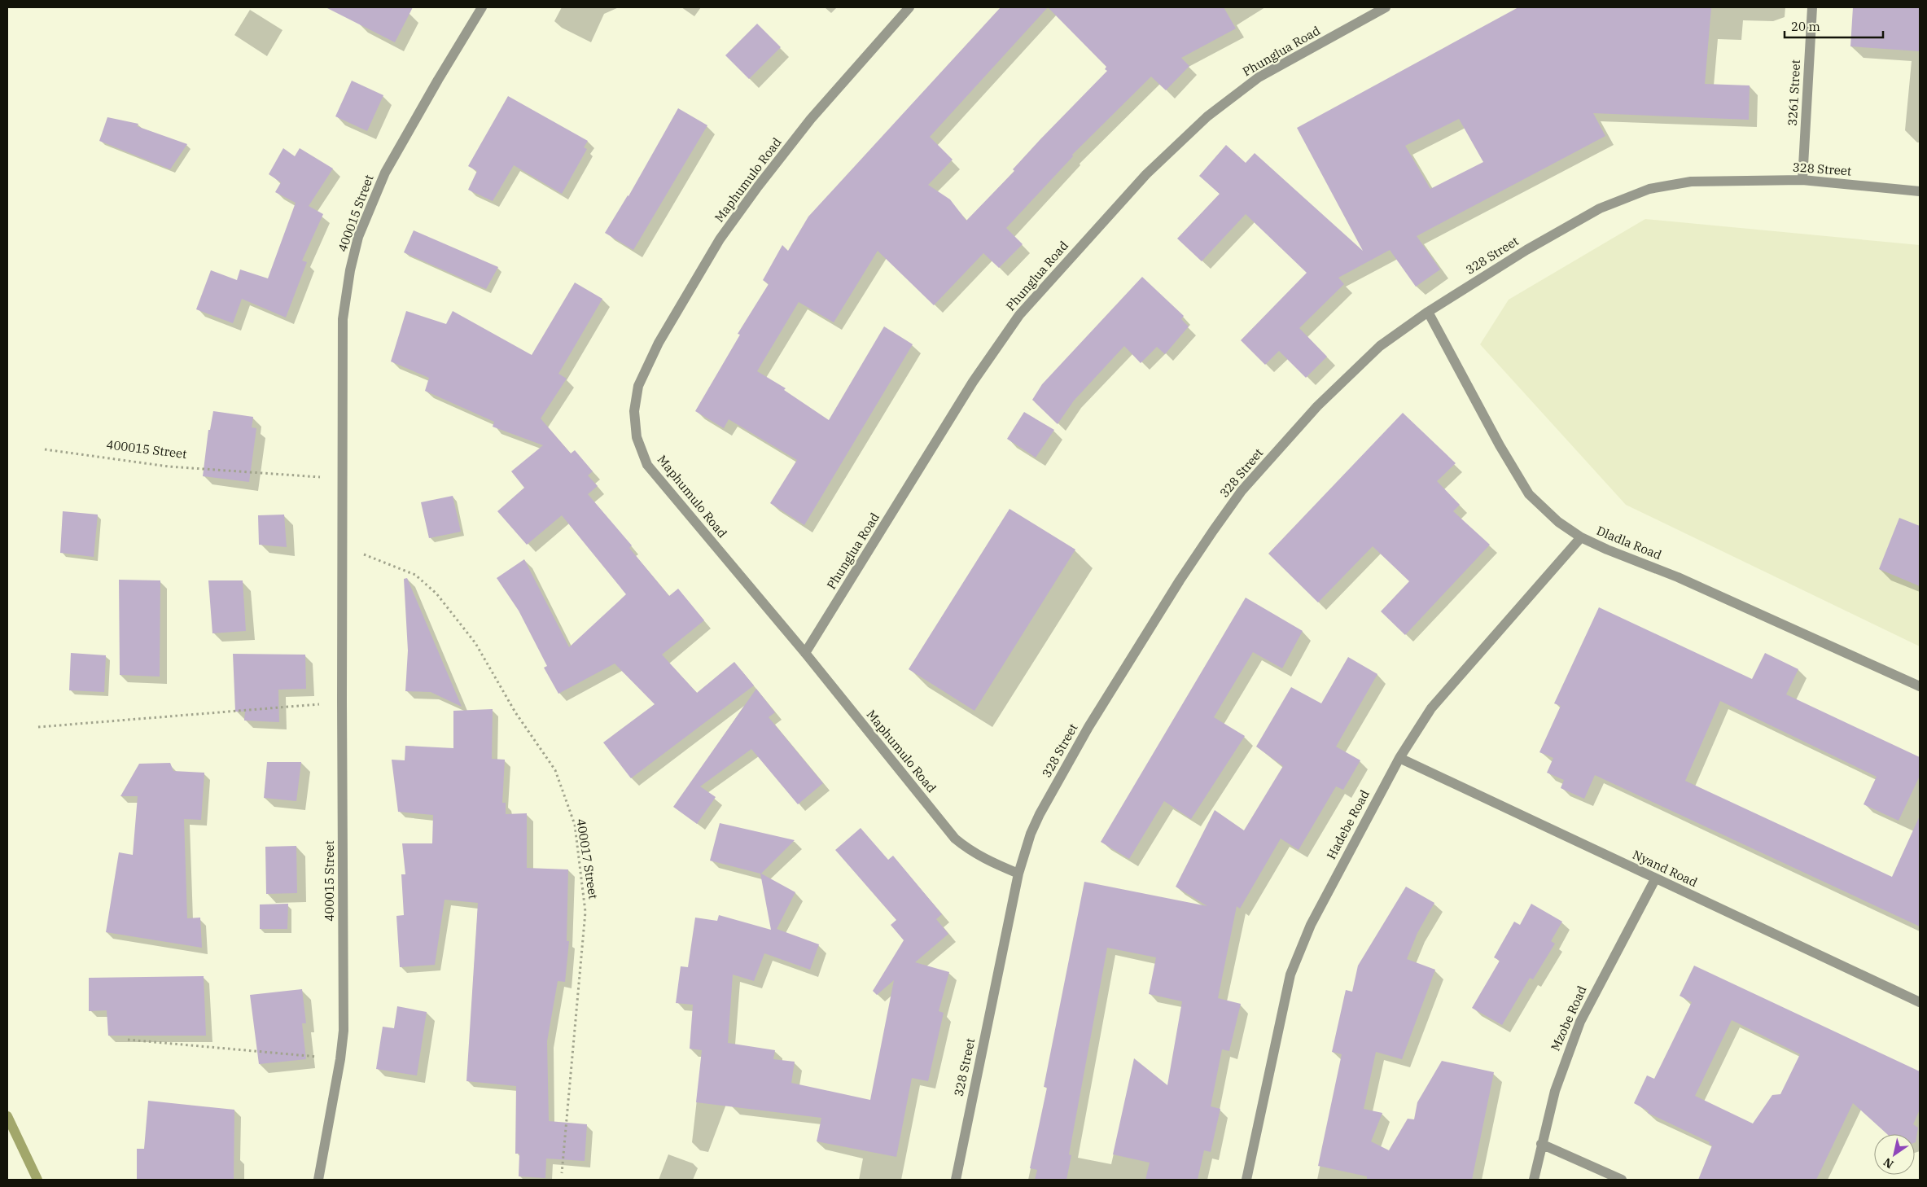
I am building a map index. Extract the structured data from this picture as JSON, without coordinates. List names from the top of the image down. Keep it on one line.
{"streets":{"street":["Phunglua Road","3261 Street","328 Street","Maphumulo Road","400015 Street","Dladla Road","Hadebe Road","Nyand Road","Mzobe Road"],"path":["400017 Street"]},"crossings":[["Phunglua Road","Maphumulo Road"],["3261 Street","328 Street"],["328 Street","Maphumulo Road"],["328 Street","Dladla Road"],["400015 Street","400017 Street"],["Dladla Road","Hadebe Road"],["Hadebe Road","Nyand Road"],["Nyand Road","Mzobe Road"]],"scale_bar":"20 m","north":"bottom left"}
